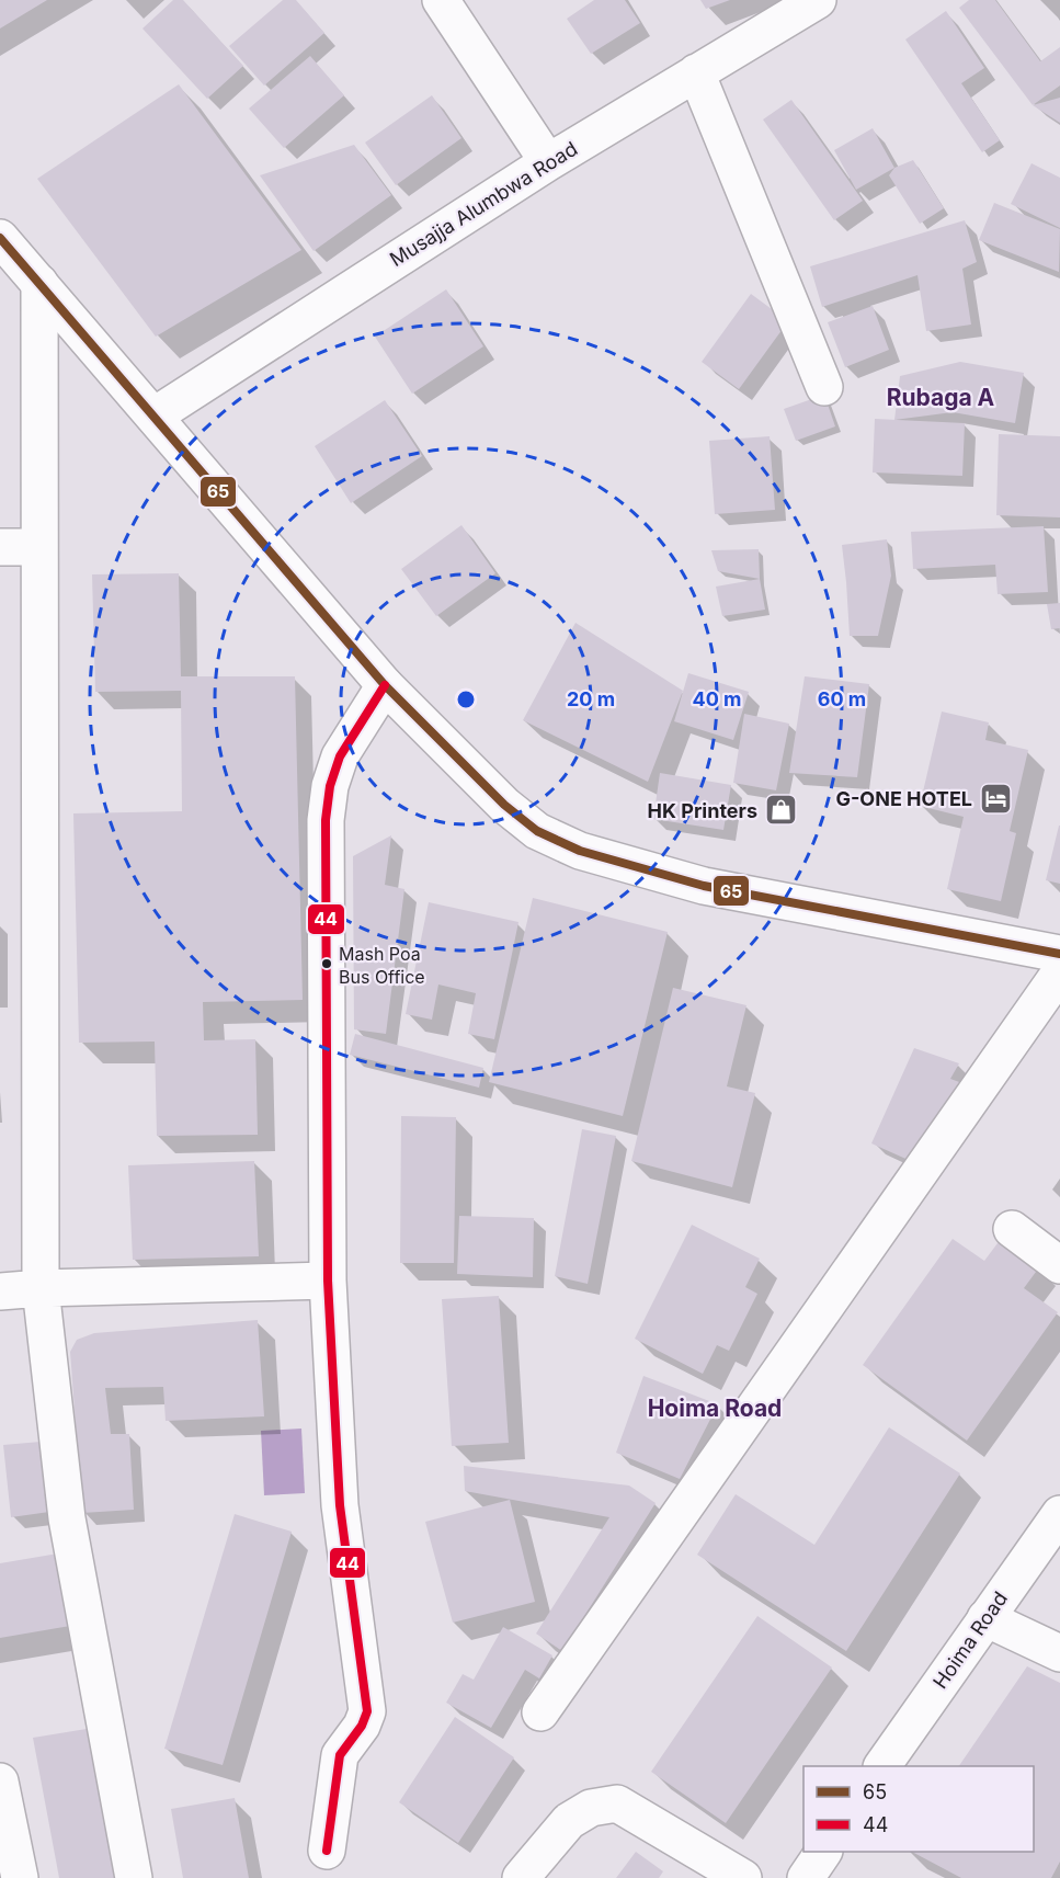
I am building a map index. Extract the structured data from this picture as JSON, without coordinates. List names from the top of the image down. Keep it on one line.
{"streets":{"street":["Musajja Alumbwa Road","Hoima Road"]},"districts":["Rubaga A","Hoima Road"],"places":{"hotel":["G-ONE HOTEL"],"shop":["HK Printers"],"other":["Mash Poa Bus Office"]},"lines":["transit line 65","transit line 44"],"legend":["65","44"],"rings":["20 m","40 m","60 m"]}
